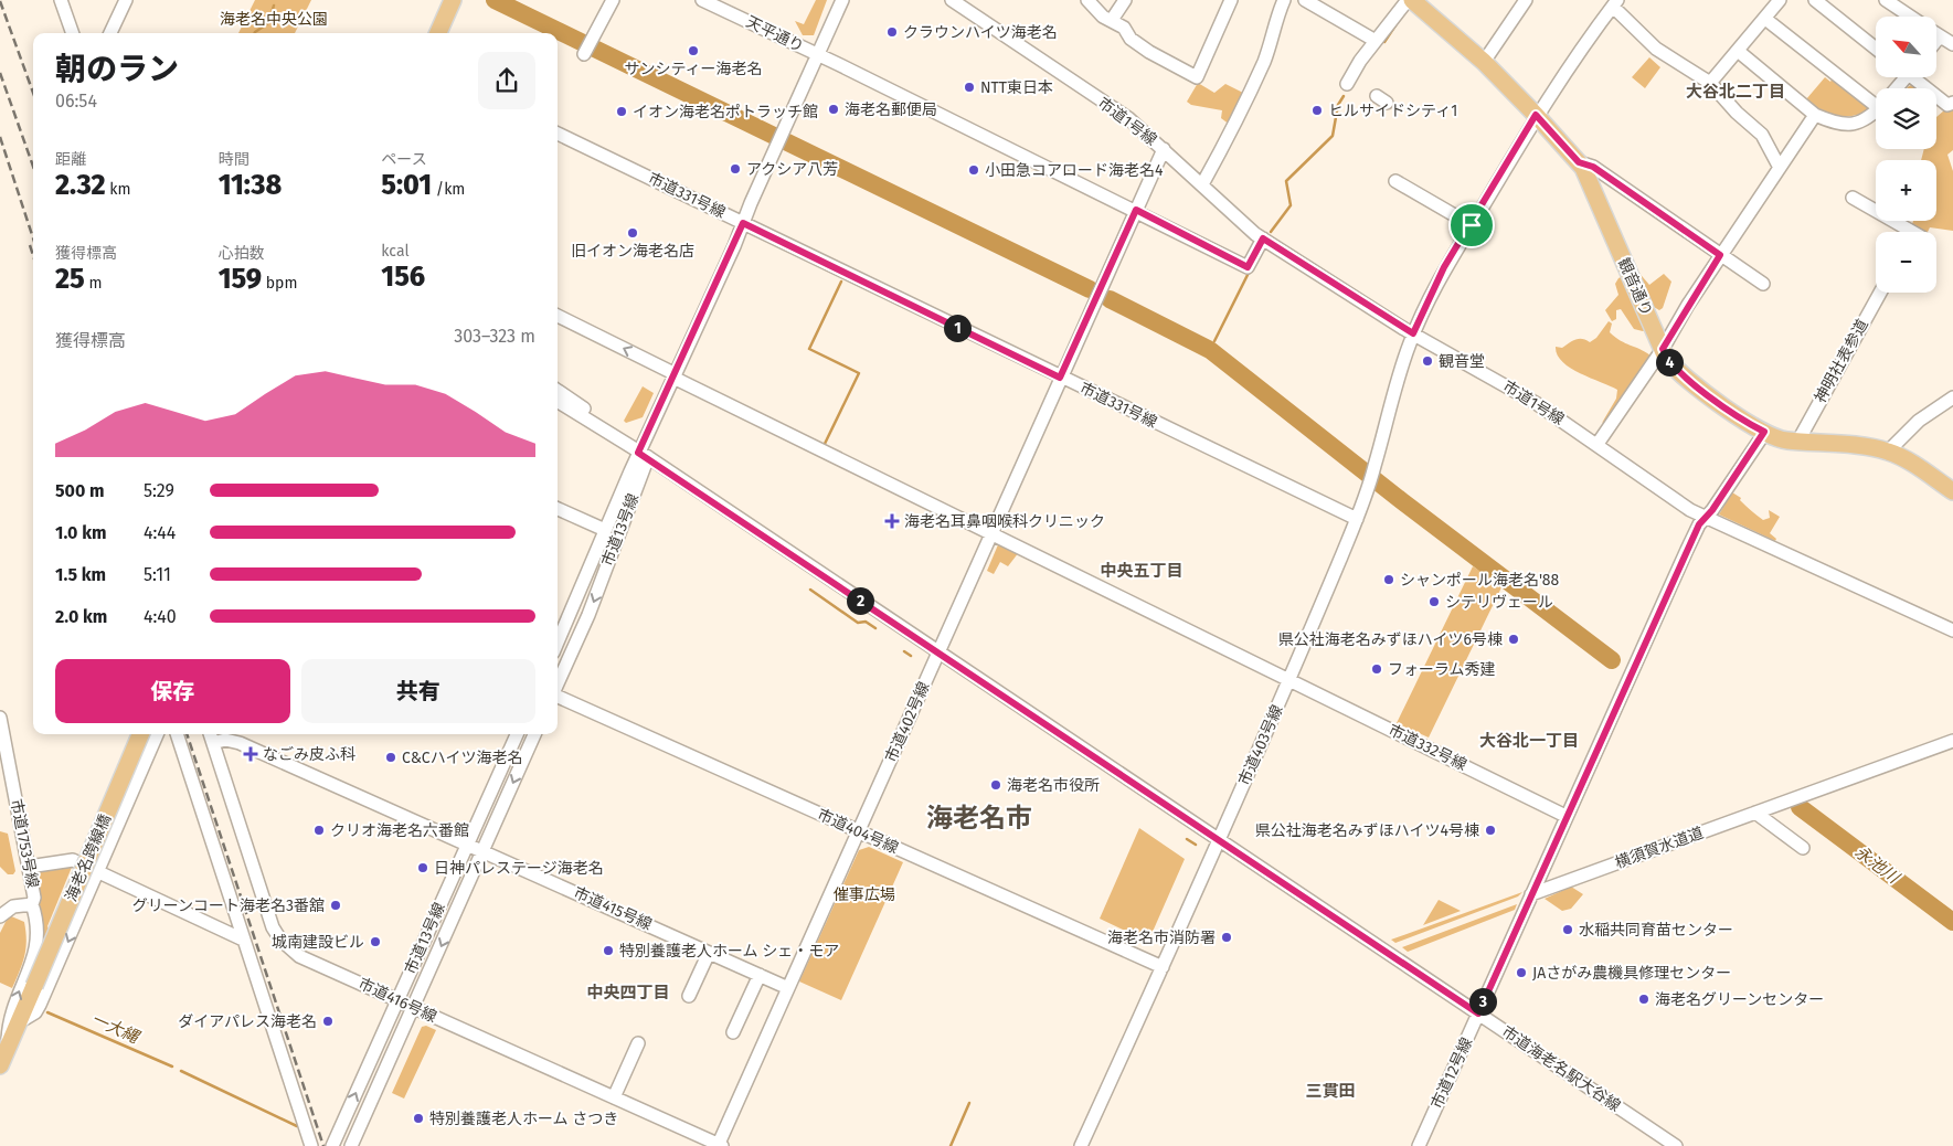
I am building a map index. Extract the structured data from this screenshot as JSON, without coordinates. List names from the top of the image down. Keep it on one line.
{"streets":{"main road":["観音通り","海老名跨線橋"],"street":["天平通り","市道1号線","市道331号線","神明社表参道","市道13号線","市道402号線","市道403号線","市道332号線","市道404号線","市道1753号線","横須賀水道道","市道415号線","市道416号線","市道海老名駅大谷線","市道12号線"]},"crossings":[["天平通り","市道1号線"],["天平通り","市道402号線"],["市道1号線","市道402号線"],["市道1号線","市道403号線"],["市道1号線","市道12号線"],["市道331号線","市道402号線"],["市道331号線","市道403号線"],["観音通り","神明社表参道"],["観音通り","市道403号線"],["観音通り","市道12号線"],["市道13号線","市道415号線"],["市道13号線","市道416号線"],["市道13号線","市道海老名駅大谷線"],["市道402号線","市道332号線"],["市道402号線","市道404号線"],["市道402号線","市道415号線"],["市道402号線","市道416号線"],["市道402号線","市道海老名駅大谷線"],["市道403号線","市道332号線"],["市道403号線","市道404号線"],["市道403号線","市道海老名駅大谷線"],["市道332号線","市道12号線"],["市道1753号線","海老名跨線橋"],["横須賀水道道","市道12号線"],["市道415号線","市道416号線"],["市道海老名駅大谷線","市道12号線"]],"districts":["大谷北二丁目","中央五丁目","大谷北一丁目","海老名市","中央四丁目","三貫田"],"water":["永池川","一大縄"],"parks":["海老名中央公園","催事広場"],"places":{"other":["クラウンハイツ海老名","サンシティー海老名","NTT東日本","海老名郵便局","ヒルサイドシティ1","イオン海老名ポトラッチ館","アクシア八芳","小田急コアロード海老名4","旧イオン海老名店","観音堂","シャンポール海老名'88","シテリヴェール","県公社海老名みずほハイツ6号棟","フォーラム秀建","C&Cハイツ海老名","海老名市役所","クリオ海老名六番館","県公社海老名みずほハイツ4号棟","日神パレステージ海老名","グリーンコート海老名3番舘","水稲共同育苗センター","海老名市消防署","城南建設ビル","特別養護老人ホーム シェ・モア","JAさがみ農機具修理センター","海老名グリーンセンター","ダイアパレス海老名","特別養護老人ホーム さつき"],"health":["海老名耳鼻咽喉科クリニック","なごみ皮ふ科"]},"north":"top left","page":{"map_buttons":["+","−"],"heading":["朝のラン","06:54"],"stats":[["距離","2.32 km"],["時間","11:38"],["ペース","5:01 /km"],["獲得標高","25 m"],["心拍数","159 bpm"],["kcal","156"]],"pins":["1","4","2","3"],"chart":["獲得標高","303–323 m"],"list":[{"name":"500 m","note":"5:29"},{"name":"1.0 km","note":"4:44"},{"name":"1.5 km","note":"5:11"},{"name":"2.0 km","note":"4:40"}],"buttons":["保存","共有"]}}
